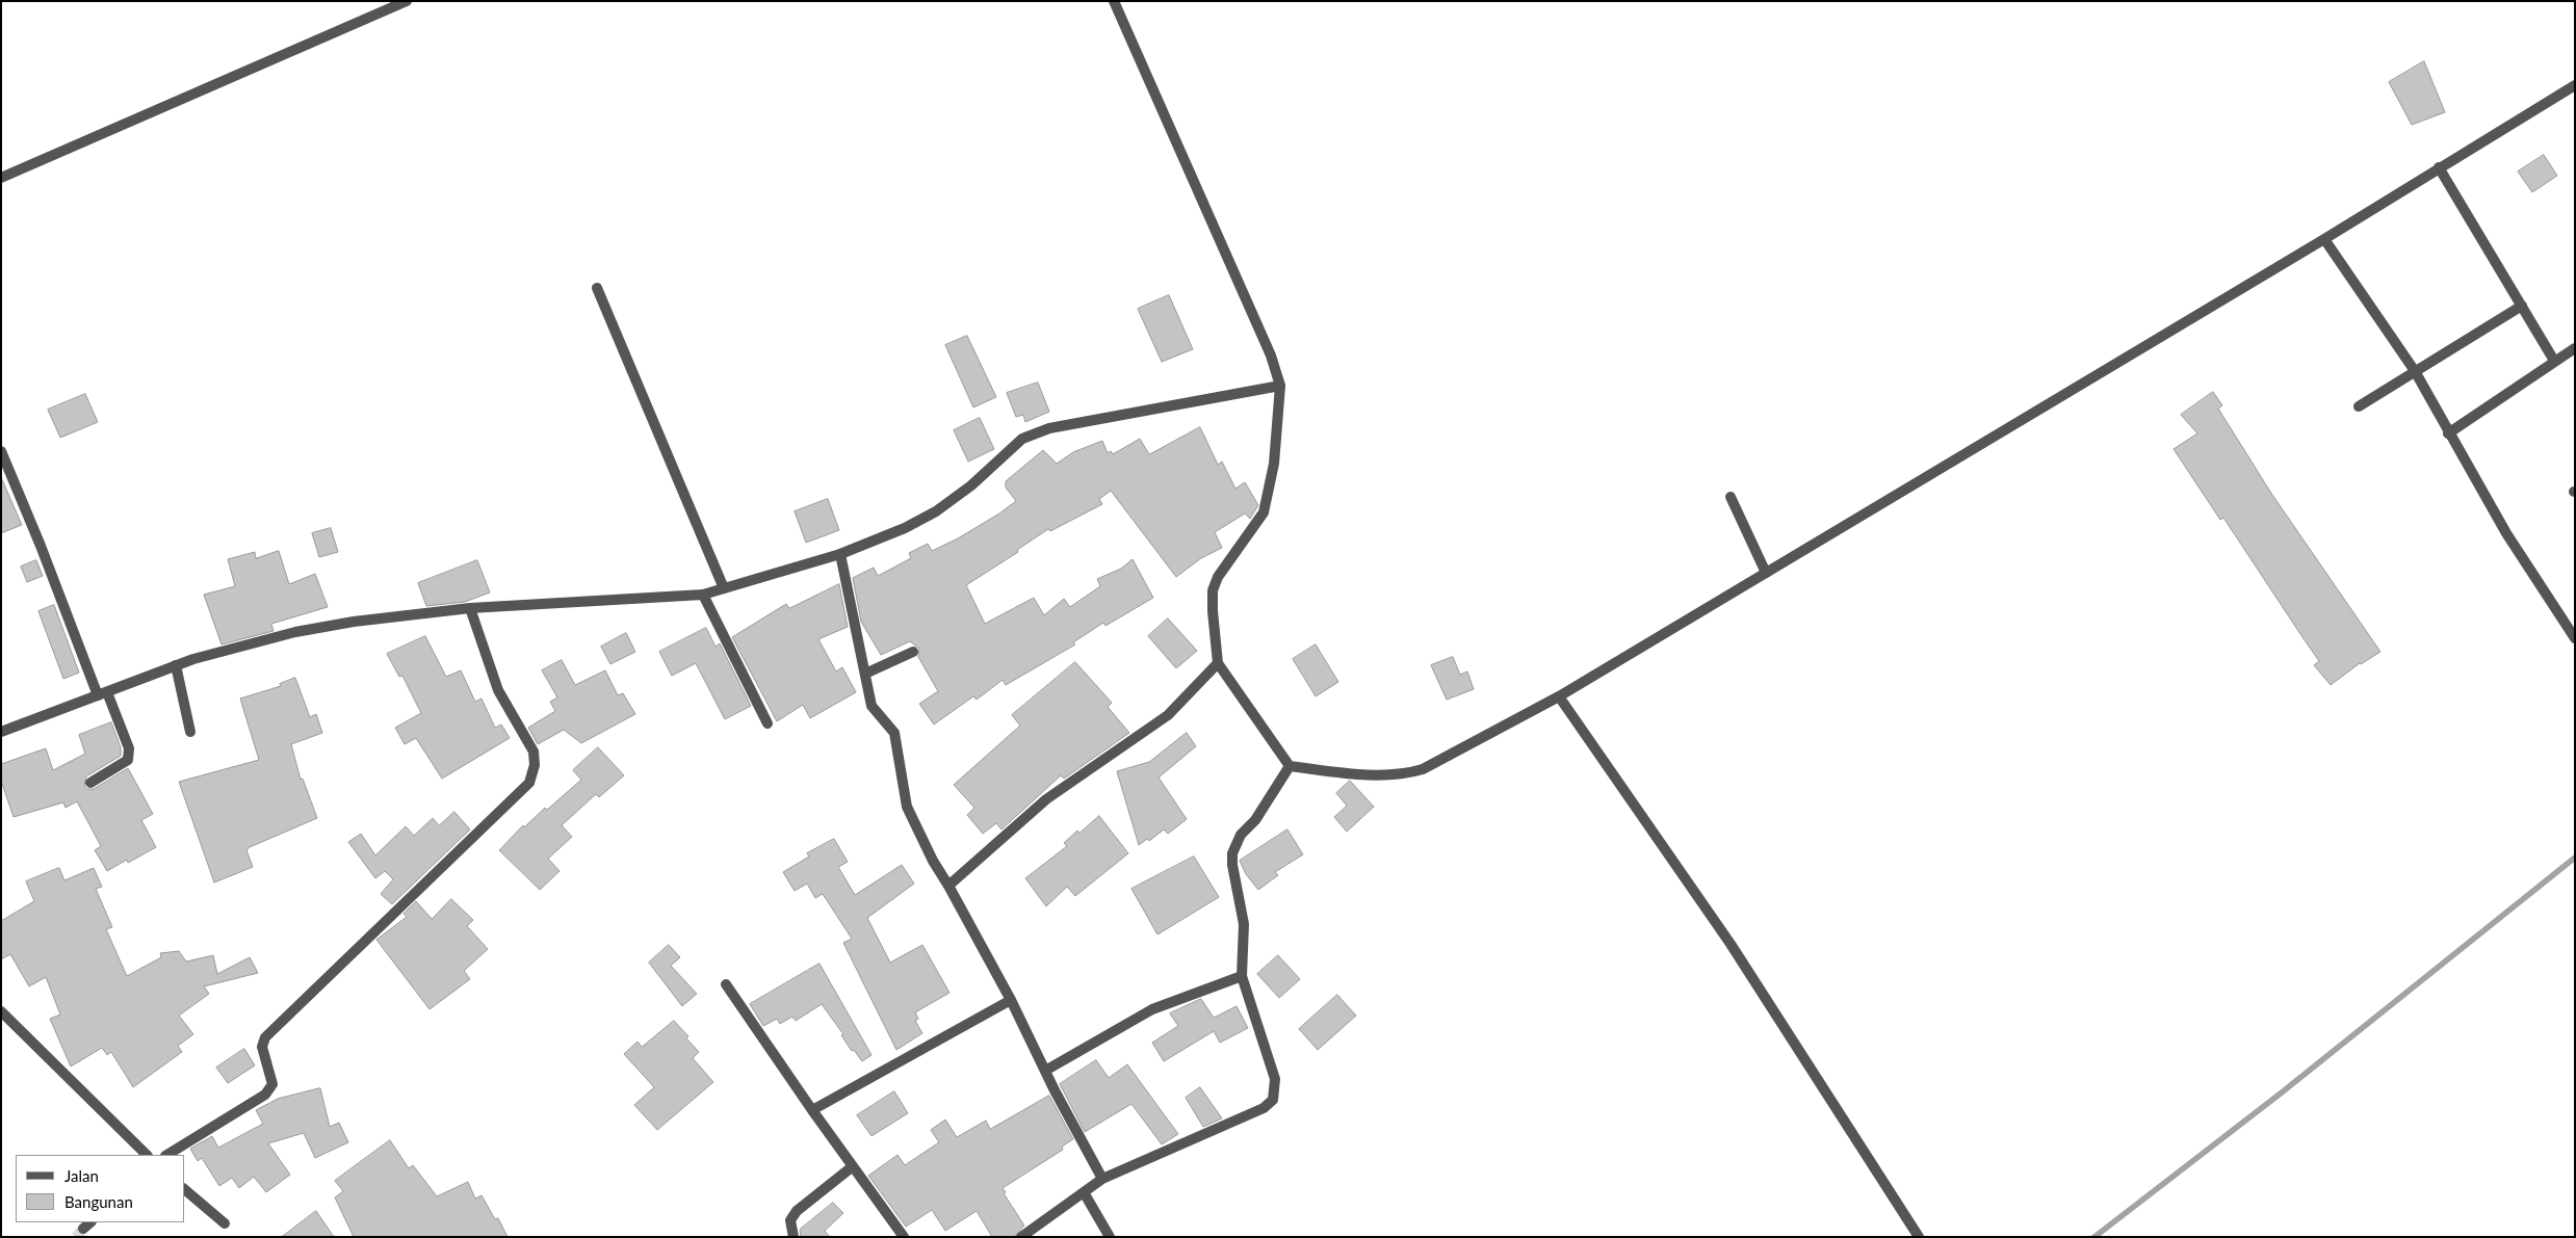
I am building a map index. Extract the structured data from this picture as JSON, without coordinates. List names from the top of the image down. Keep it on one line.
{"legend":["Jalan","Bangunan"]}
